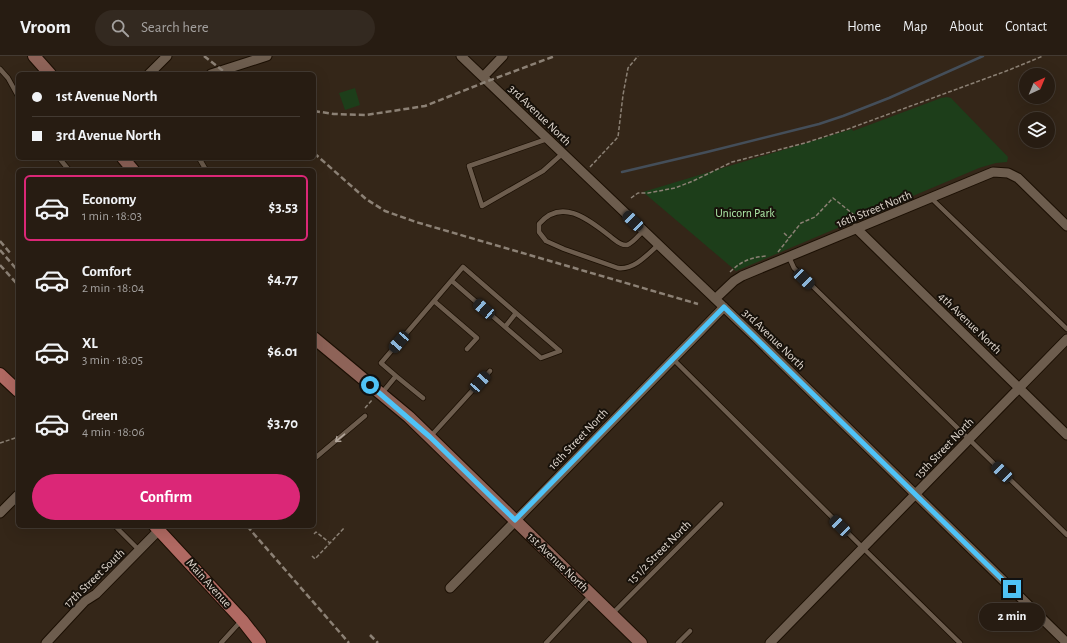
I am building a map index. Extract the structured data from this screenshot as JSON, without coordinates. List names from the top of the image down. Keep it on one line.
{"streets":{"main road":["Main Avenue"],"street":["3rd Avenue North","16th Street North","4th Avenue North","15th Street North","1st Avenue North","17th Street South"],"lane":["15 1/2 Street North"]},"crossings":[["3rd Avenue North","16th Street North"],["3rd Avenue North","15th Street North"],["16th Street North","4th Avenue North"],["16th Street North","1st Avenue North"],["4th Avenue North","15th Street North"],["15 1/2 Street North","1st Avenue North"],["17th Street South","Main Avenue"]],"parks":["Unicorn Park"],"north":"top right","page":{"header":"Vroom","search":"Search here","nav":["Home","Map","About","Contact"],"banner":["1st Avenue North","3rd Avenue North"],"list":[{"name":"Economy","note":"1 min · 18:03","value":"$3.53"},{"name":"Comfort","note":"2 min · 18:04","value":"$4.77"},{"name":"XL","note":"3 min · 18:05","value":"$6.01"},{"name":"Green","note":"4 min · 18:06","value":"$3.70"}],"buttons":"Confirm","bubble":"2 min"}}
